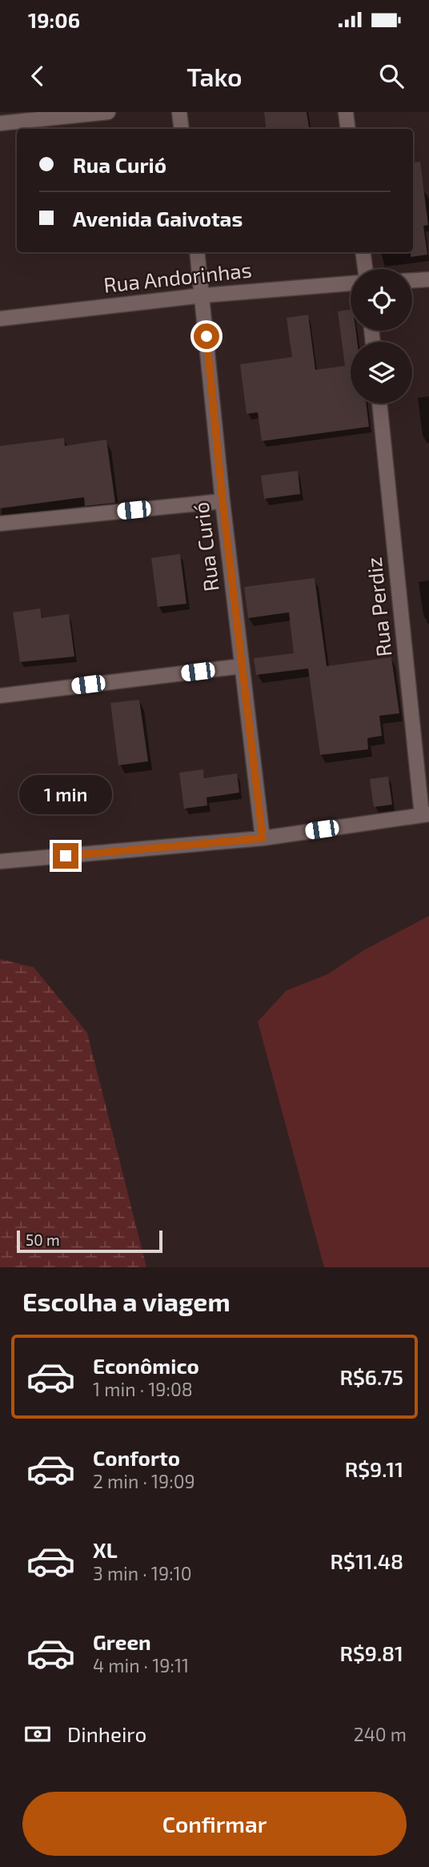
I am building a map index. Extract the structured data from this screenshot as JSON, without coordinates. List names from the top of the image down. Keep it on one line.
{"streets":{"street":["Rua Andorinhas","Rua Curió","Rua Perdiz"]},"crossings":[["Rua Andorinhas","Rua Curió"]],"scale_bar":"50 m","page":{"status":"19:06","header":"Tako","banner":["Rua Curió","Avenida Gaivotas"],"bubble":"1 min","scale":"50 m","heading":"Escolha a viagem","list":[{"name":"Econômico","note":"1 min · 19:08","value":"R$6.75"},{"name":"Conforto","note":"2 min · 19:09","value":"R$9.11"},{"name":"XL","note":"3 min · 19:10","value":"R$11.48"},{"name":"Green","note":"4 min · 19:11","value":"R$9.81"}],"pay":["Dinheiro","240 m"],"buttons":"Confirmar"}}
